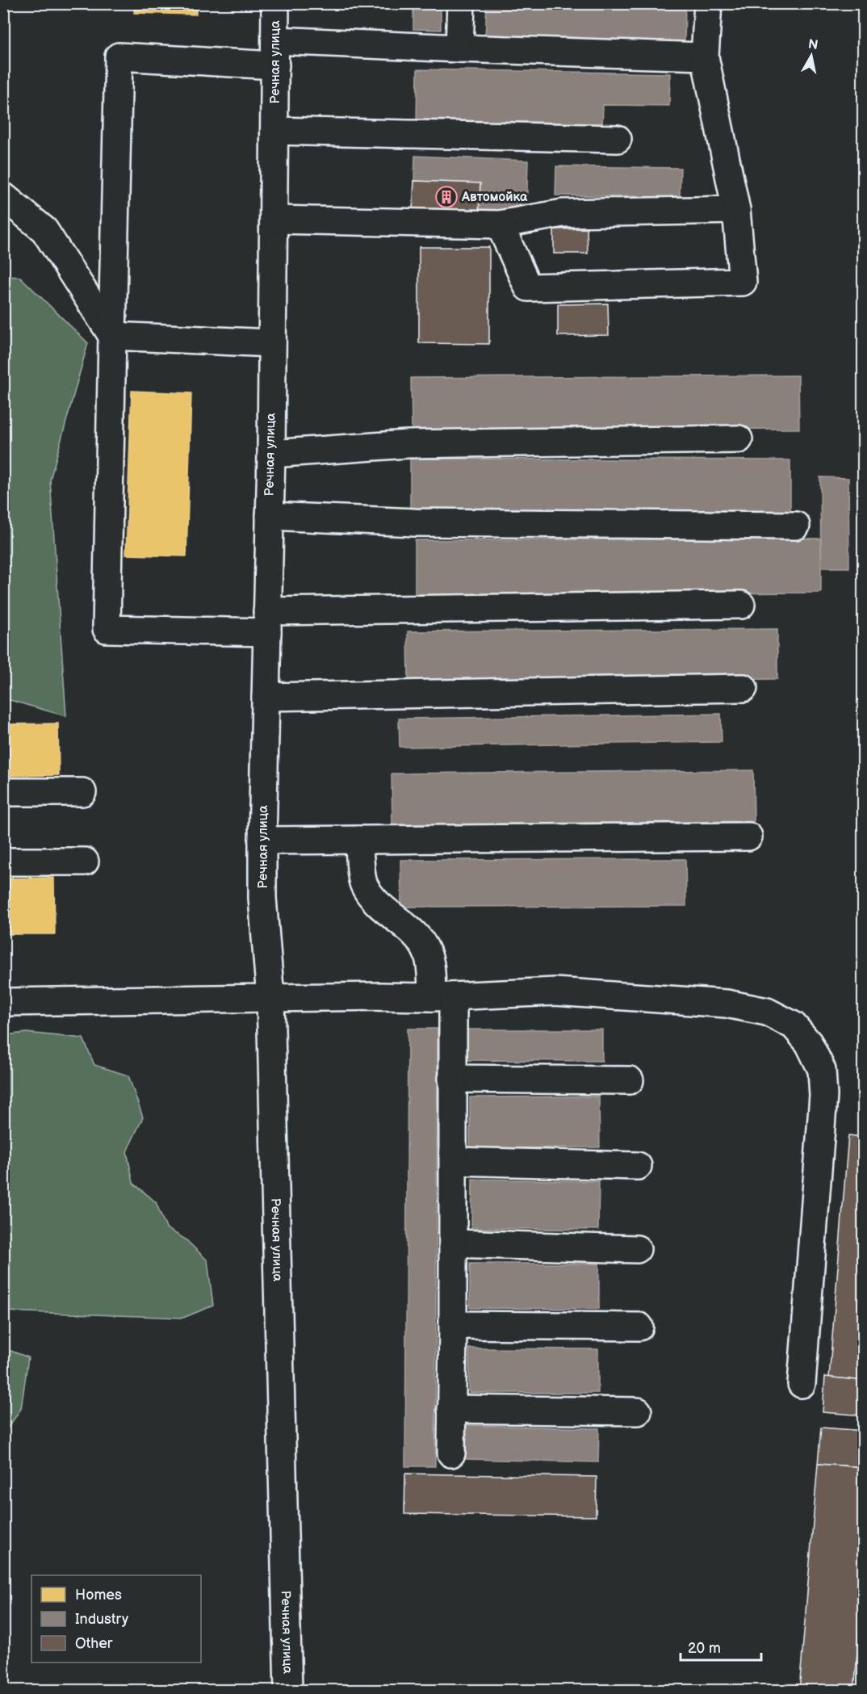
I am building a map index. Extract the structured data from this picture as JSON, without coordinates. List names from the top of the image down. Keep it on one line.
{"streets":{"street":["Речная улица"]},"places":{"building":["Автомойка"]},"legend":["Homes","Industry","Other"],"scale_bar":"20 m","north":"top"}
